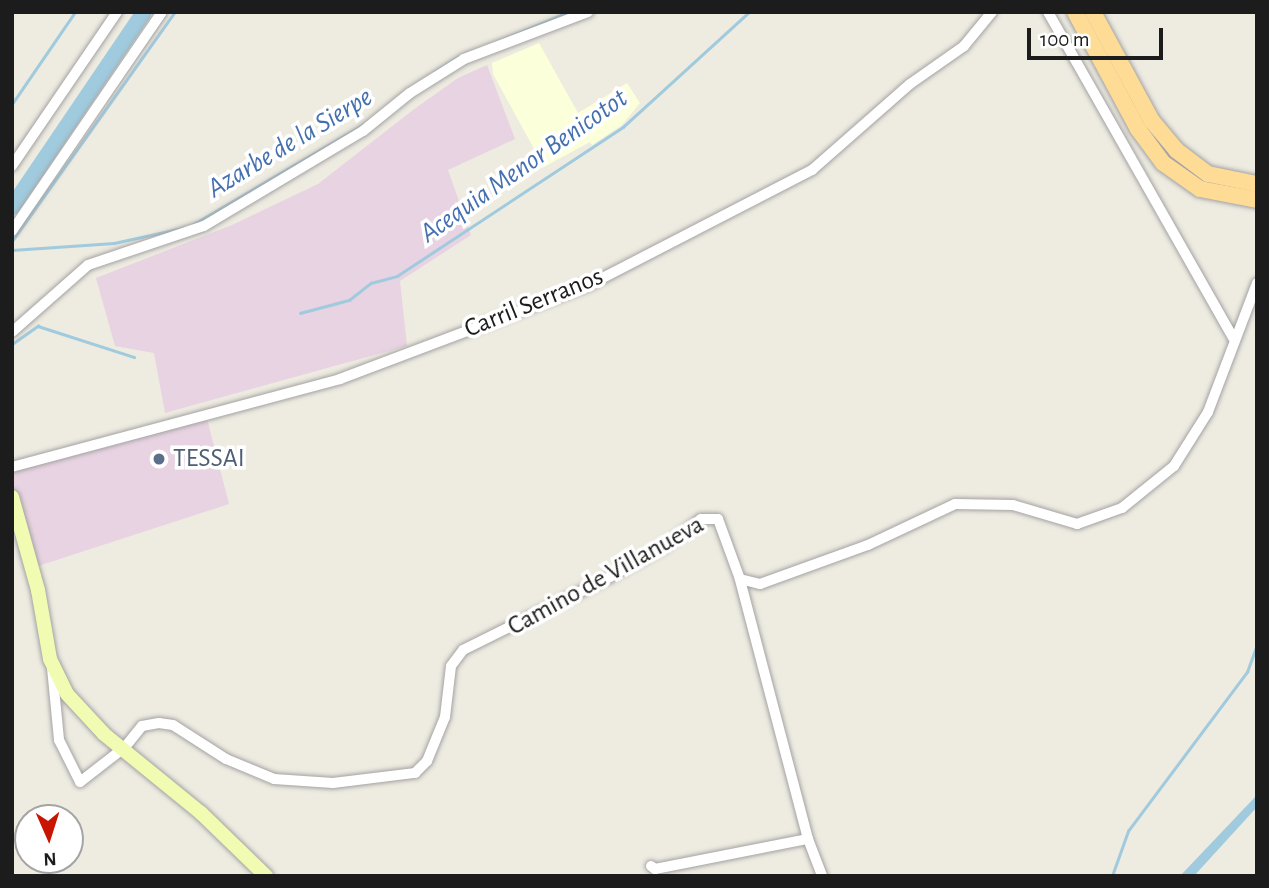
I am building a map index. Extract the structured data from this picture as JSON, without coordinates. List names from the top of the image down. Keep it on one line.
{"streets":{"street":["Carril Serranos","Camino de Villanueva"]},"water":["Azarbe de la Sierpe","Acequia Menor Benicotot"],"places":["TESSAI"],"scale_bar":"100 m","north":"bottom"}
